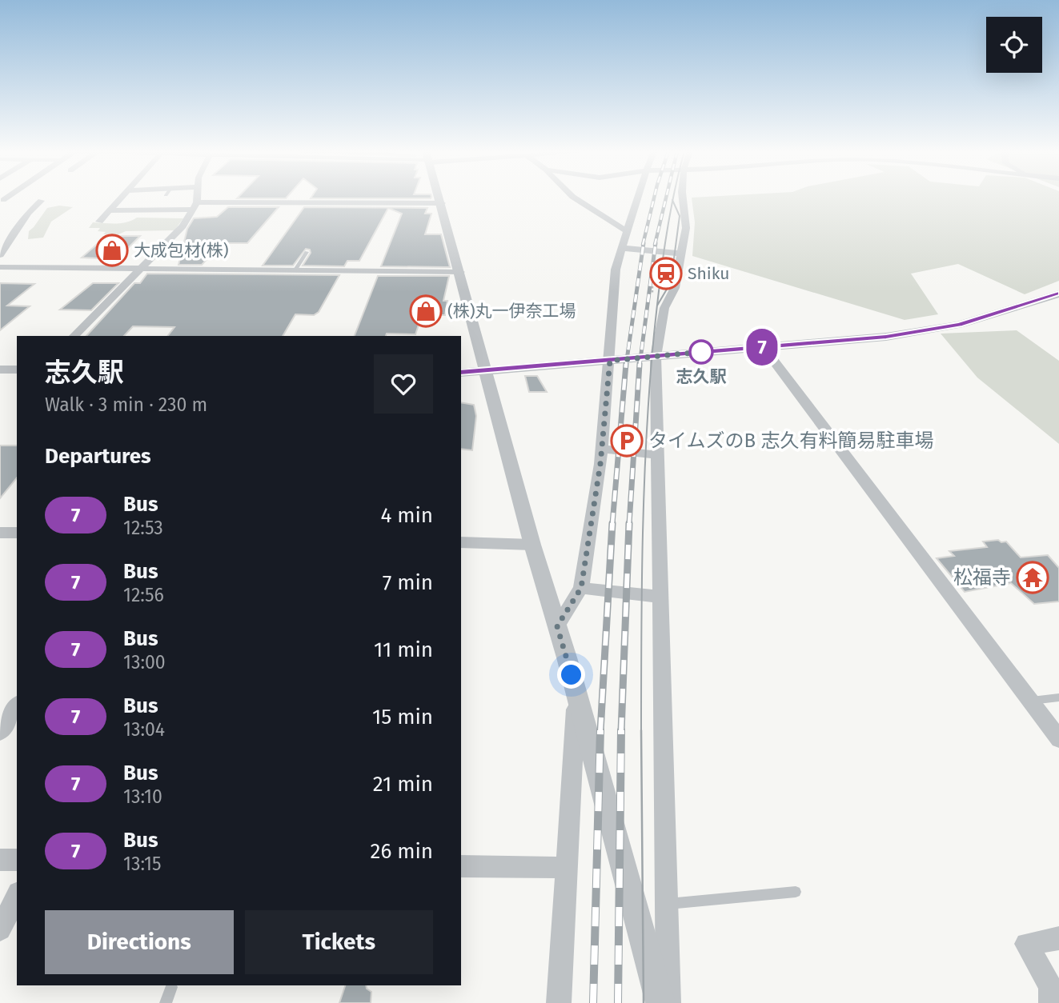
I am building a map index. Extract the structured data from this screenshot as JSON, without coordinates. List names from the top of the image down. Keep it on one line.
{"places":{"shop":["大成包材(株)","(株)丸一伊奈工場"],"station":["Shiku"],"other":["志久駅"],"parking":["タイムズのB 志久有料簡易駐車場"],"temple":["松福寺"]},"lines":["bus line 7"],"page":{"on_map":"7","heading":[["志久駅","Walk · 3 min · 230 m"],"Departures"],"list":[{"mark":"7","name":"Bus","note":"12:53","value":"4 min"},{"mark":"7","name":"Bus","note":"12:56","value":"7 min"},{"mark":"7","name":"Bus","note":"13:00","value":"11 min"},{"mark":"7","name":"Bus","note":"13:04","value":"15 min"},{"mark":"7","name":"Bus","note":"13:10","value":"21 min"},{"mark":"7","name":"Bus","note":"13:15","value":"26 min"}],"buttons":["Directions","Tickets"]}}
